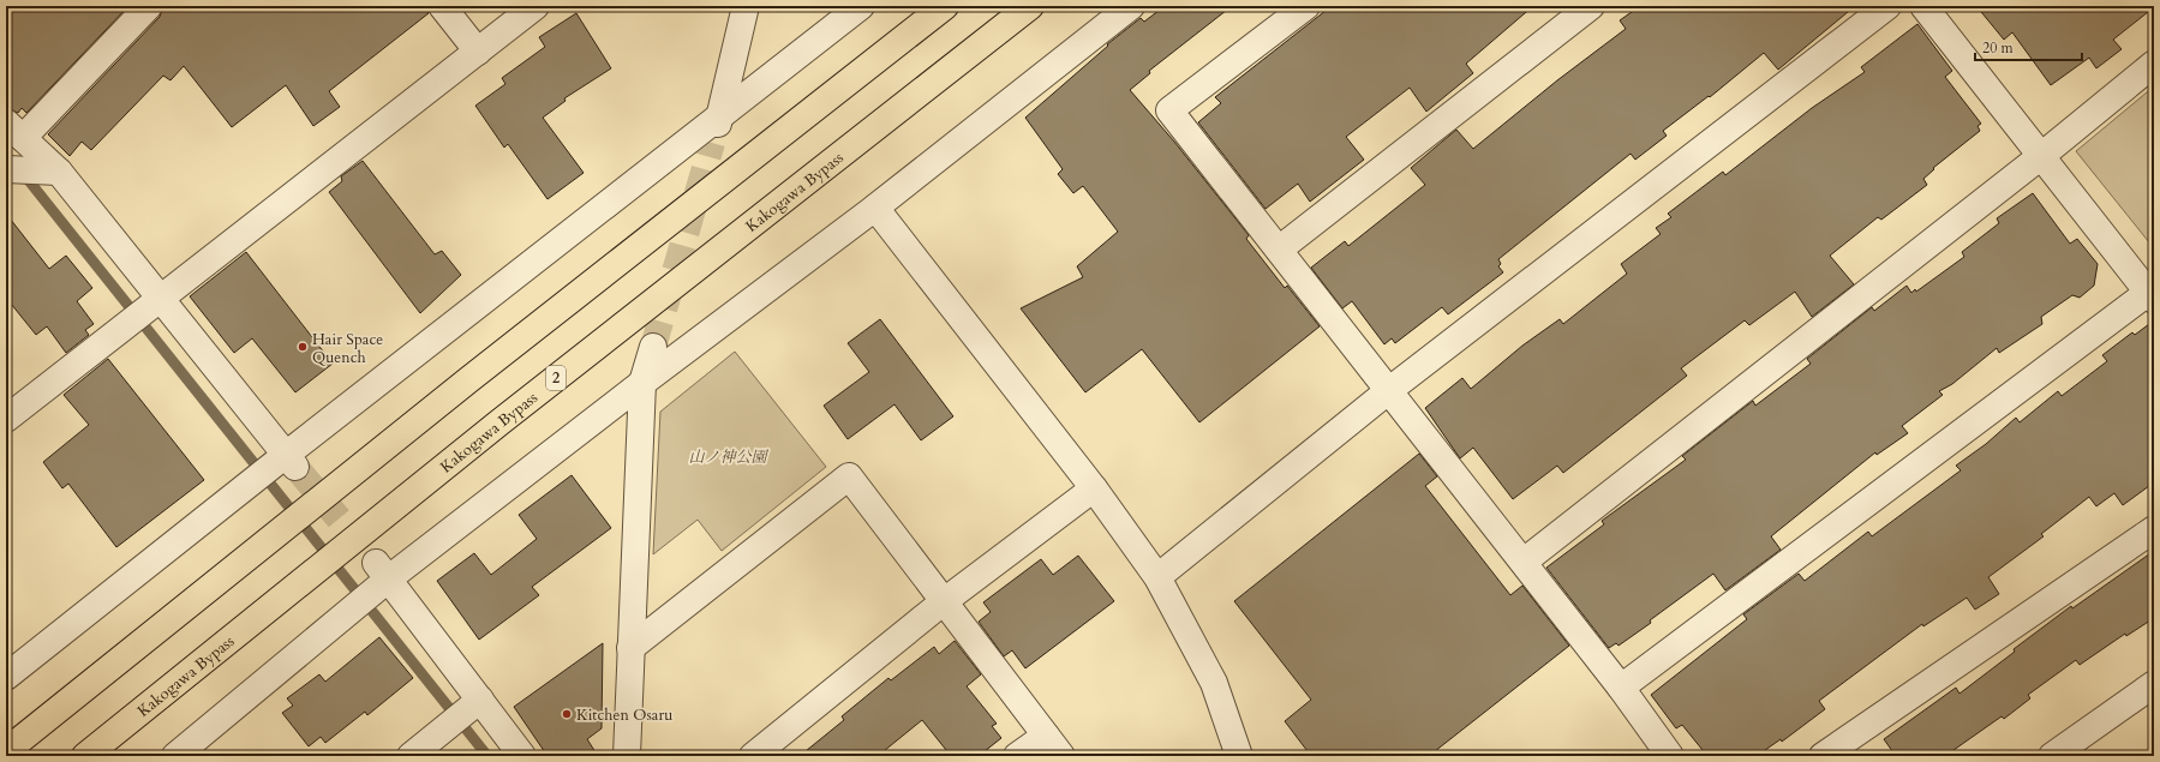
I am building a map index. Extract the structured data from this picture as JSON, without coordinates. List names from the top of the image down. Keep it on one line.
{"streets":{"highway":["Kakogawa Bypass","2"]},"parks":["山ノ神公園"],"places":["Hair Space Quench","Kitchen Osaru"],"scale_bar":"20 m"}
